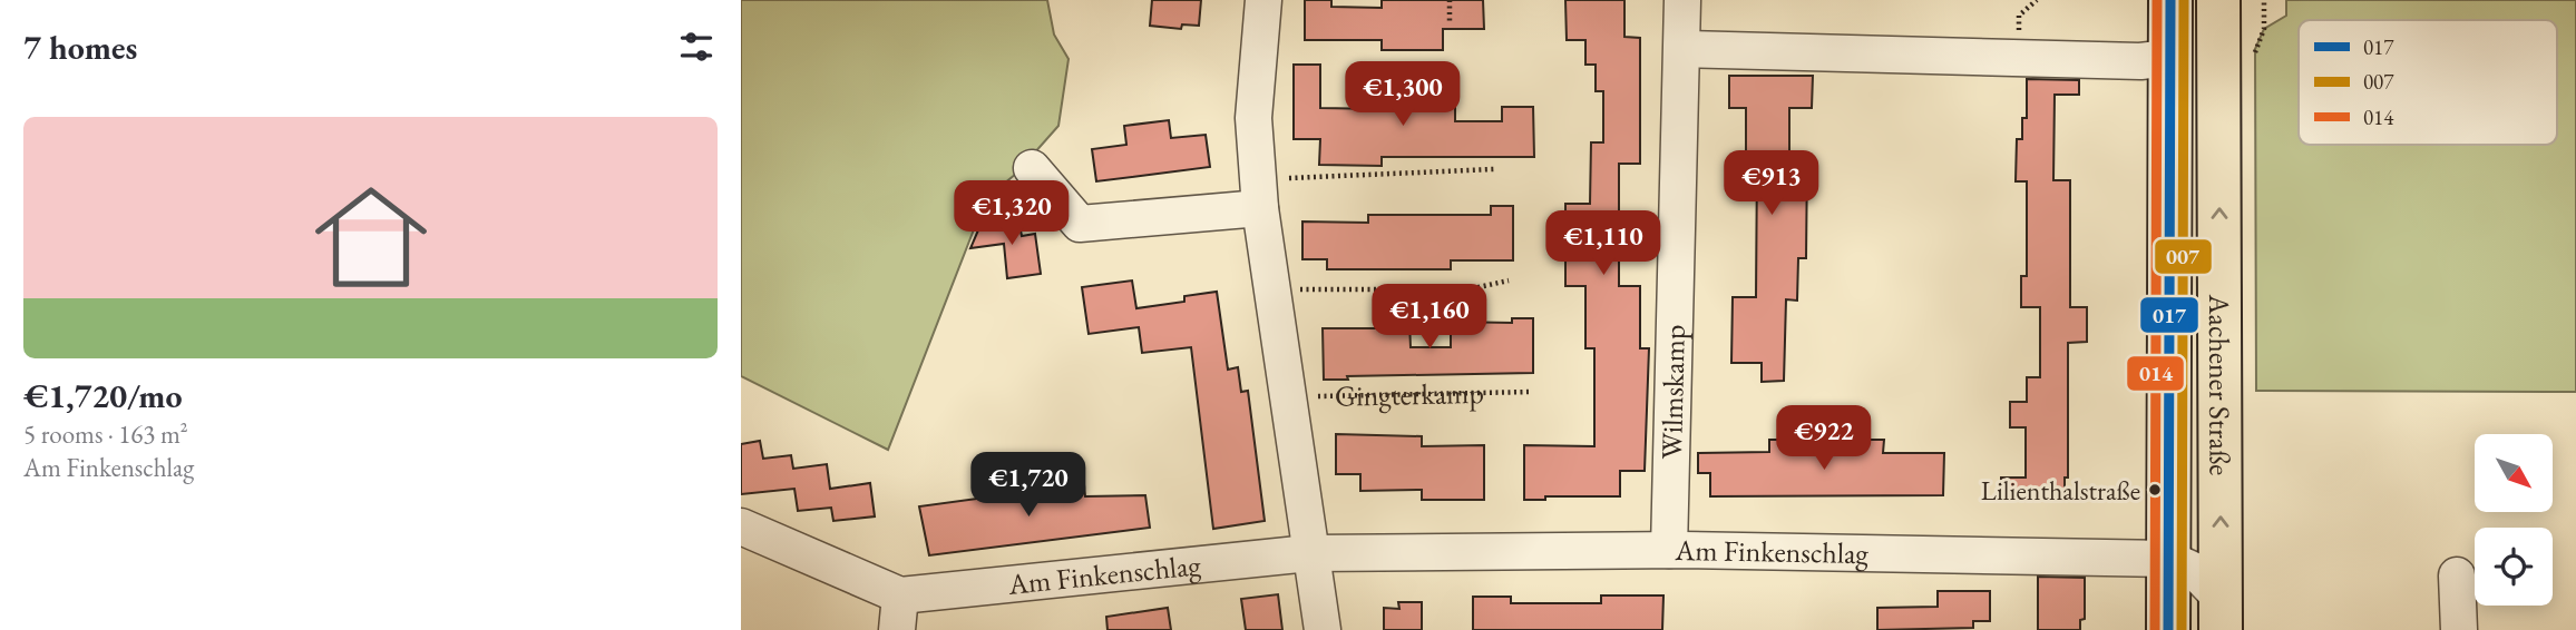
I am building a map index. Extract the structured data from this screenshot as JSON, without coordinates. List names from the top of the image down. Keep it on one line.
{"streets":{"main road":["Aachener Straße"],"street":["Wilmskamp","Am Finkenschlag"],"path":["Gingterkamp"]},"crossings":[["Aachener Straße","Am Finkenschlag"],["Wilmskamp","Am Finkenschlag"]],"places":["Lilienthalstraße"],"lines":["transit line 017","transit line 007","transit line 014"],"legend":["017","007","014"],"north":"bottom right","page":{"heading":"7 homes","price":["€1,300","€913","€1,320","€1,110","€1,160","€922","€1,720"],"list":[{"name":"€1,720/mo","note":"5 rooms · 163 m² · Am Finkenschlag"}]}}
